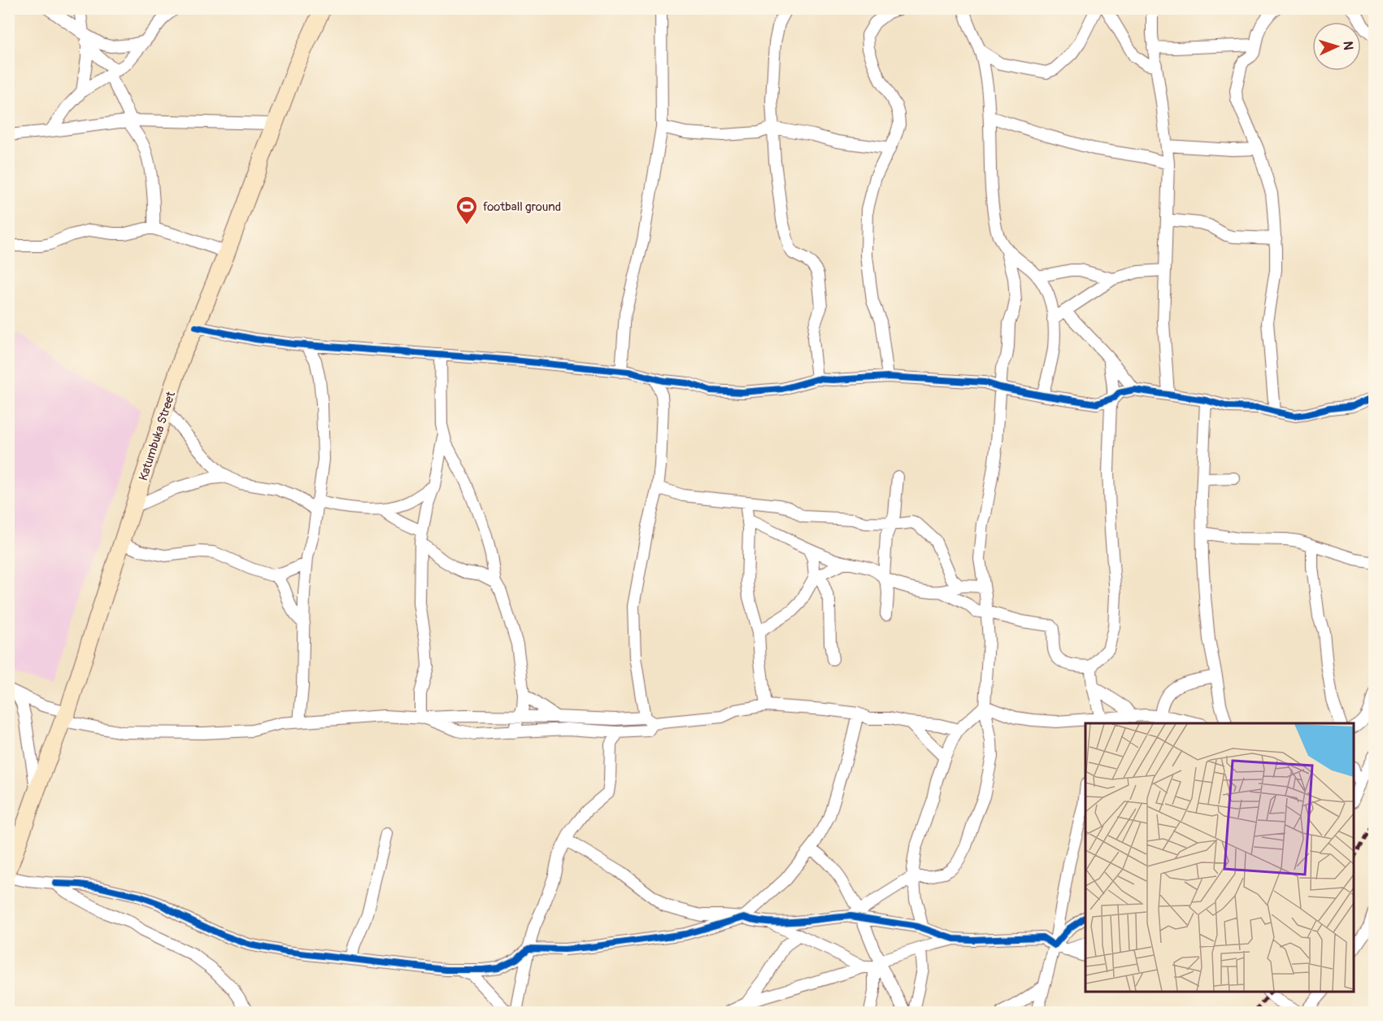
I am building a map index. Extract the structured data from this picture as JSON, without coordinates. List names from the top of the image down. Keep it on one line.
{"streets":{"main road":["Katumbuka Street"]},"places":{"sports":["football ground"]},"north":"right"}
